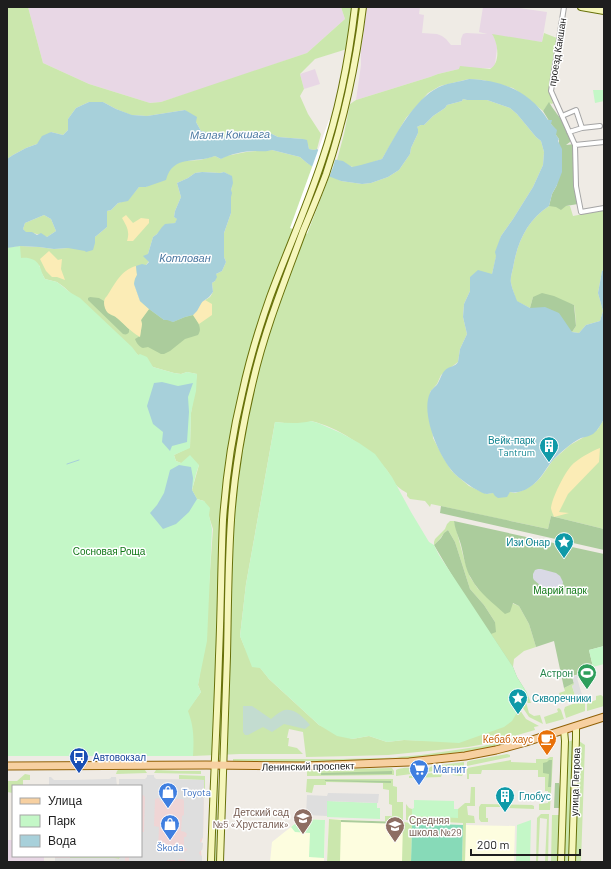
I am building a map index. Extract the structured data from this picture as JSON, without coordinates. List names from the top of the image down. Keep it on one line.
{"streets":{"main road":["Ленинский проспект","улица Петрова"],"street":["проезд Какшан"]},"crossings":[["Ленинский проспект","улица Петрова"]],"water":["Малая Кокшага","Котлован"],"parks":["Сосновая Роща","Марий парк"],"places":{"building":["Вейк-парк Tantrum","Глобус"],"place":["Изи Онар","Скворечники"],"sports":["Астрон"],"cafe":["Кебаб хаус"],"bus stop":["Автовокзал"],"supermarket":["Магнит"],"shop":["Toyota","Škoda"],"school or university":["Детский сад №5 «Хрусталик»","Средняя школа №29"]},"legend":["Улица","Парк","Вода"],"scale_bar":"200 m"}
